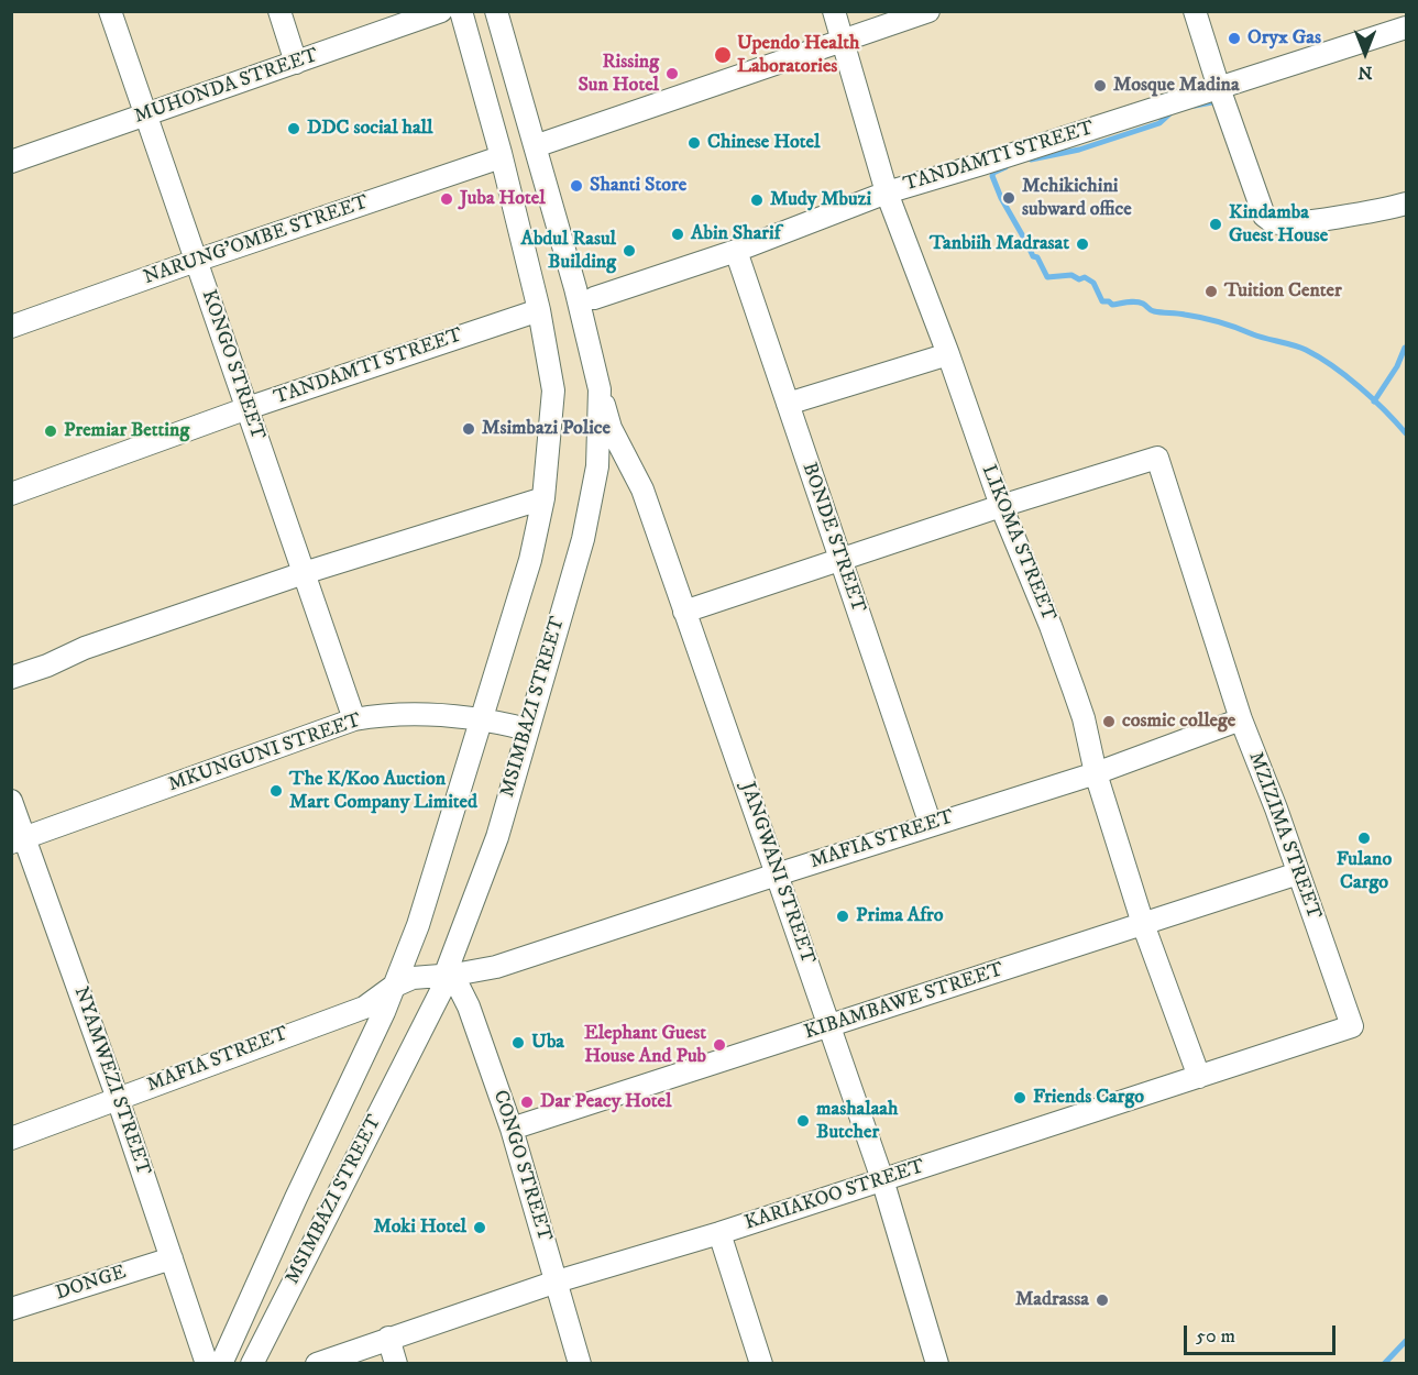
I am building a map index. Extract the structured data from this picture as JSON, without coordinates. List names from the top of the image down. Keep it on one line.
{"streets":{"street":["MUHONDA STREET","TANDAMTI STREET","NARUNG'OMBE STREET","KONGO STREET","BONDE STREET","LIKOMA STREET","MSIMBAZI STREET","MKUNGUNI STREET","MZIZIMA STREET","MAFIA STREET","JANGWANI STREET","KIBAMBAWE STREET","NYAMWEZI STREET","CONGO STREET","KARIAKOO STREET","DONGE"]},"crossings":[["MUHONDA STREET","KONGO STREET"],["TANDAMTI STREET","KONGO STREET"],["TANDAMTI STREET","BONDE STREET"],["TANDAMTI STREET","LIKOMA STREET"],["TANDAMTI STREET","MSIMBAZI STREET"],["NARUNG'OMBE STREET","KONGO STREET"],["NARUNG'OMBE STREET","MSIMBAZI STREET"],["KONGO STREET","MKUNGUNI STREET"],["BONDE STREET","MAFIA STREET"],["LIKOMA STREET","MZIZIMA STREET"],["LIKOMA STREET","MAFIA STREET"],["LIKOMA STREET","KIBAMBAWE STREET"],["LIKOMA STREET","KARIAKOO STREET"],["MSIMBAZI STREET","MKUNGUNI STREET"],["MSIMBAZI STREET","MAFIA STREET"],["MSIMBAZI STREET","JANGWANI STREET"],["MSIMBAZI STREET","CONGO STREET"],["MKUNGUNI STREET","NYAMWEZI STREET"],["MZIZIMA STREET","MAFIA STREET"],["MZIZIMA STREET","KIBAMBAWE STREET"],["MZIZIMA STREET","KARIAKOO STREET"],["MAFIA STREET","JANGWANI STREET"],["MAFIA STREET","NYAMWEZI STREET"],["MAFIA STREET","CONGO STREET"],["JANGWANI STREET","KIBAMBAWE STREET"],["JANGWANI STREET","KARIAKOO STREET"],["KIBAMBAWE STREET","CONGO STREET"],["NYAMWEZI STREET","DONGE"],["CONGO STREET","KARIAKOO STREET"]],"places":["Oryx Gas","Upendo Health Laboratories","Rissing Sun Hotel","Mosque Madina","DDC social hall","Chinese Hotel","Shanti Store","Mchikichini subward office","Juba Hotel","Mudy Mbuzi","Kindamba Guest House","Abin Sharif","Tanbiih Madrasat","Abdul Rasul Building","Tuition Center","Msimbazi Police","Premiar Betting","cosmic college","The K/Koo Auction Mart Company Limited","Fulano Cargo","Prima Afro","Uba","Elephant Guest House And Pub","Friends Cargo","Dar Peacy Hotel","mashalaah Butcher","Moki Hotel","Madrassa"],"scale_bar":"50 m","north":"bottom"}
